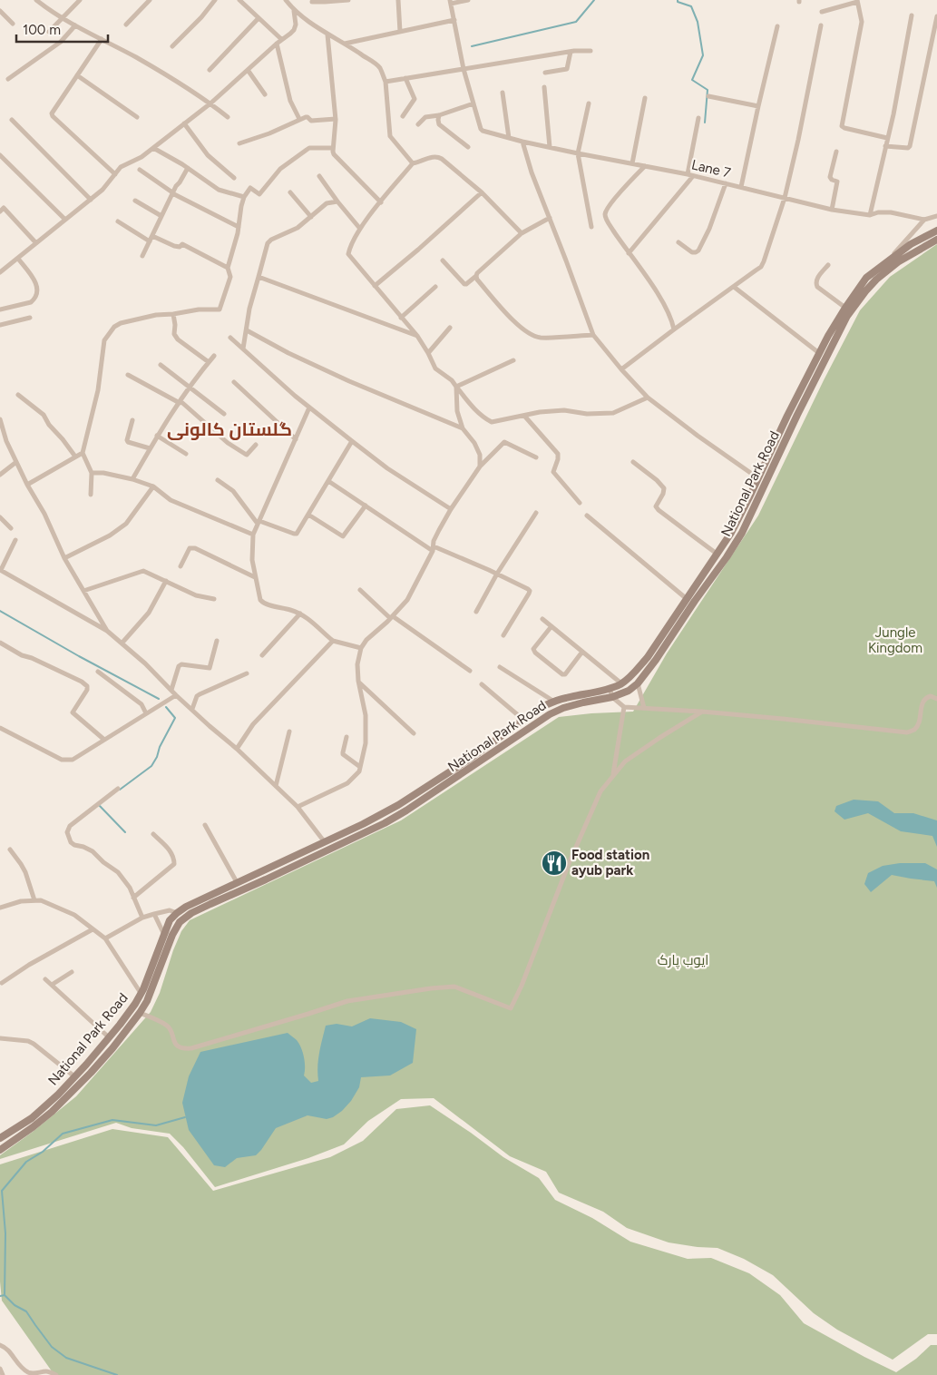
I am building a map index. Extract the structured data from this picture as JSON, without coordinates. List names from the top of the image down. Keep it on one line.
{"streets":{"main road":["National Park Road"],"street":["Lane 7"]},"districts":["گلستان کالونی"],"parks":["Jungle Kingdom","ایوب پارک"],"places":{"restaurant":["Food station ayub park"]},"scale_bar":"100 m"}
